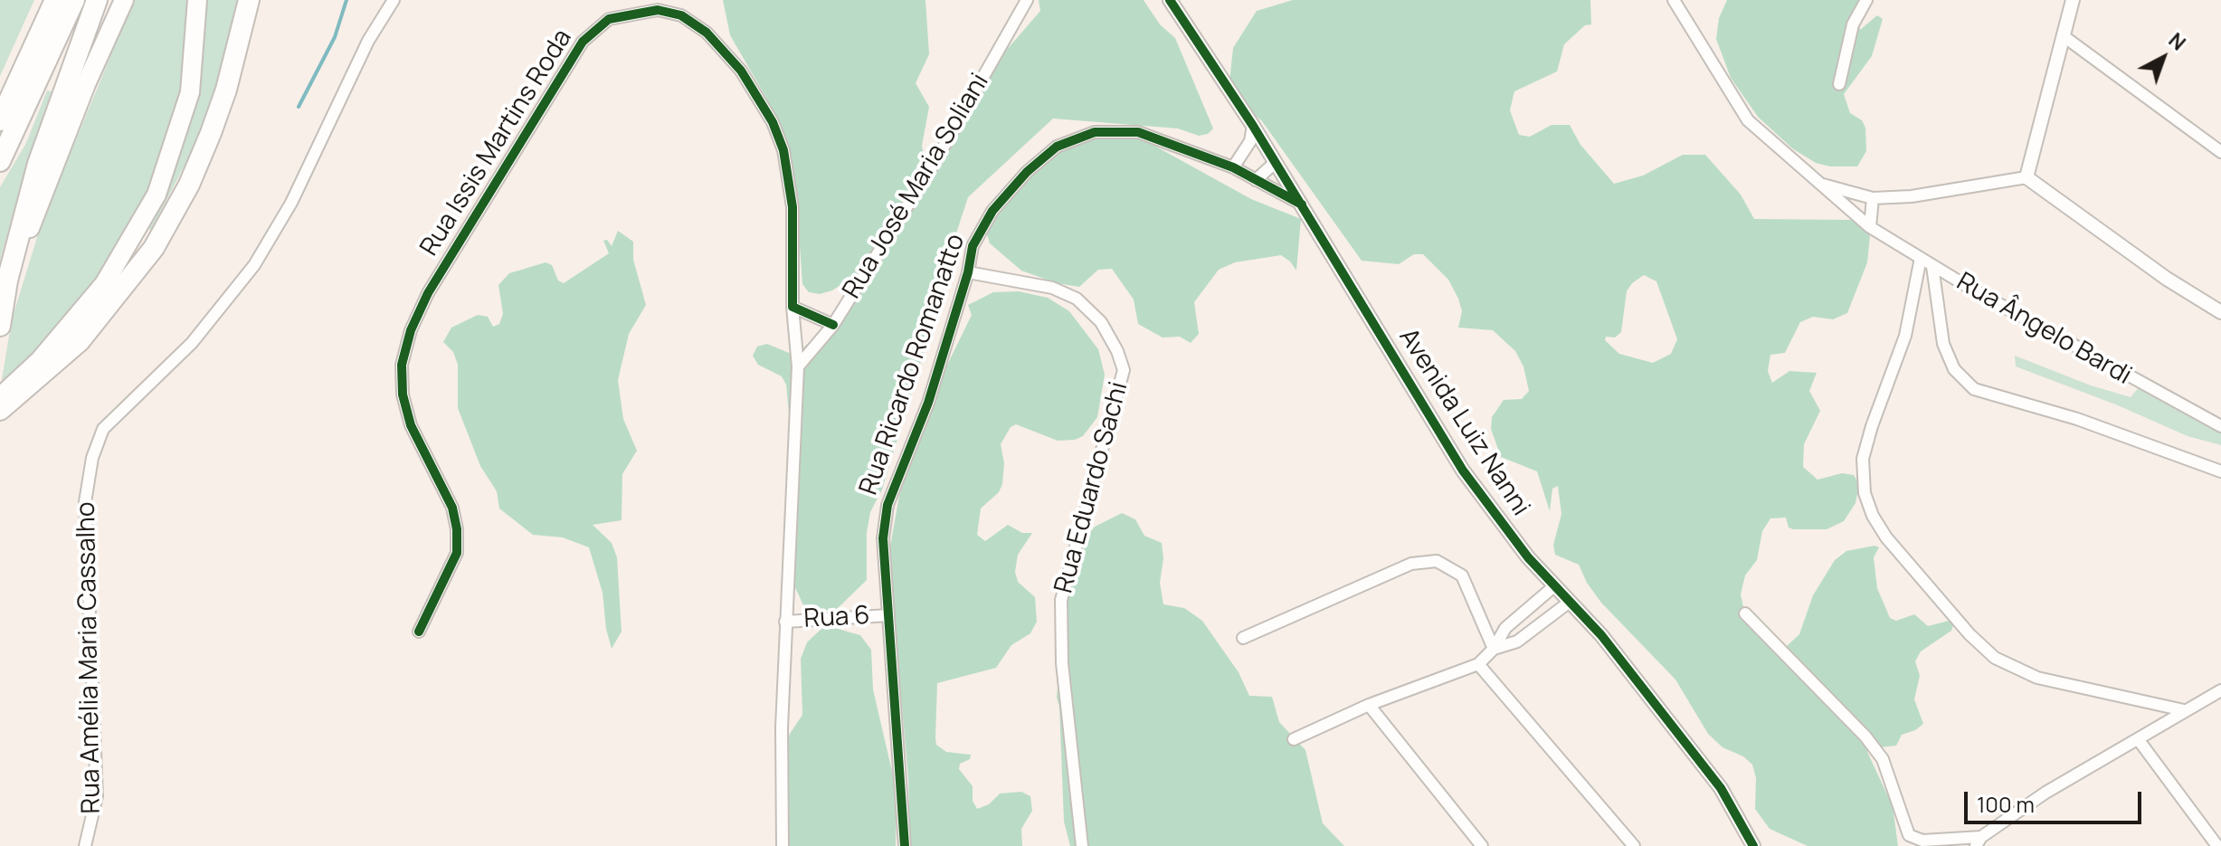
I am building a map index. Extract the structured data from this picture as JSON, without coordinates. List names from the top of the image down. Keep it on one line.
{"streets":{"street":["Rua Issis Martins Roda","Rua José Maria Soliani","Rua Ângelo Bardi","Rua Ricardo Romanatto","Avenida Luiz Nanni","Rua Eduardo Sachi","Rua 6","Rua Amélia Maria Cassalho"]},"crossings":[["Rua Ricardo Romanatto","Avenida Luiz Nanni"],["Rua Ricardo Romanatto","Rua Eduardo Sachi"],["Rua Ricardo Romanatto","Rua 6"]],"scale_bar":"100 m","north":"top right"}
